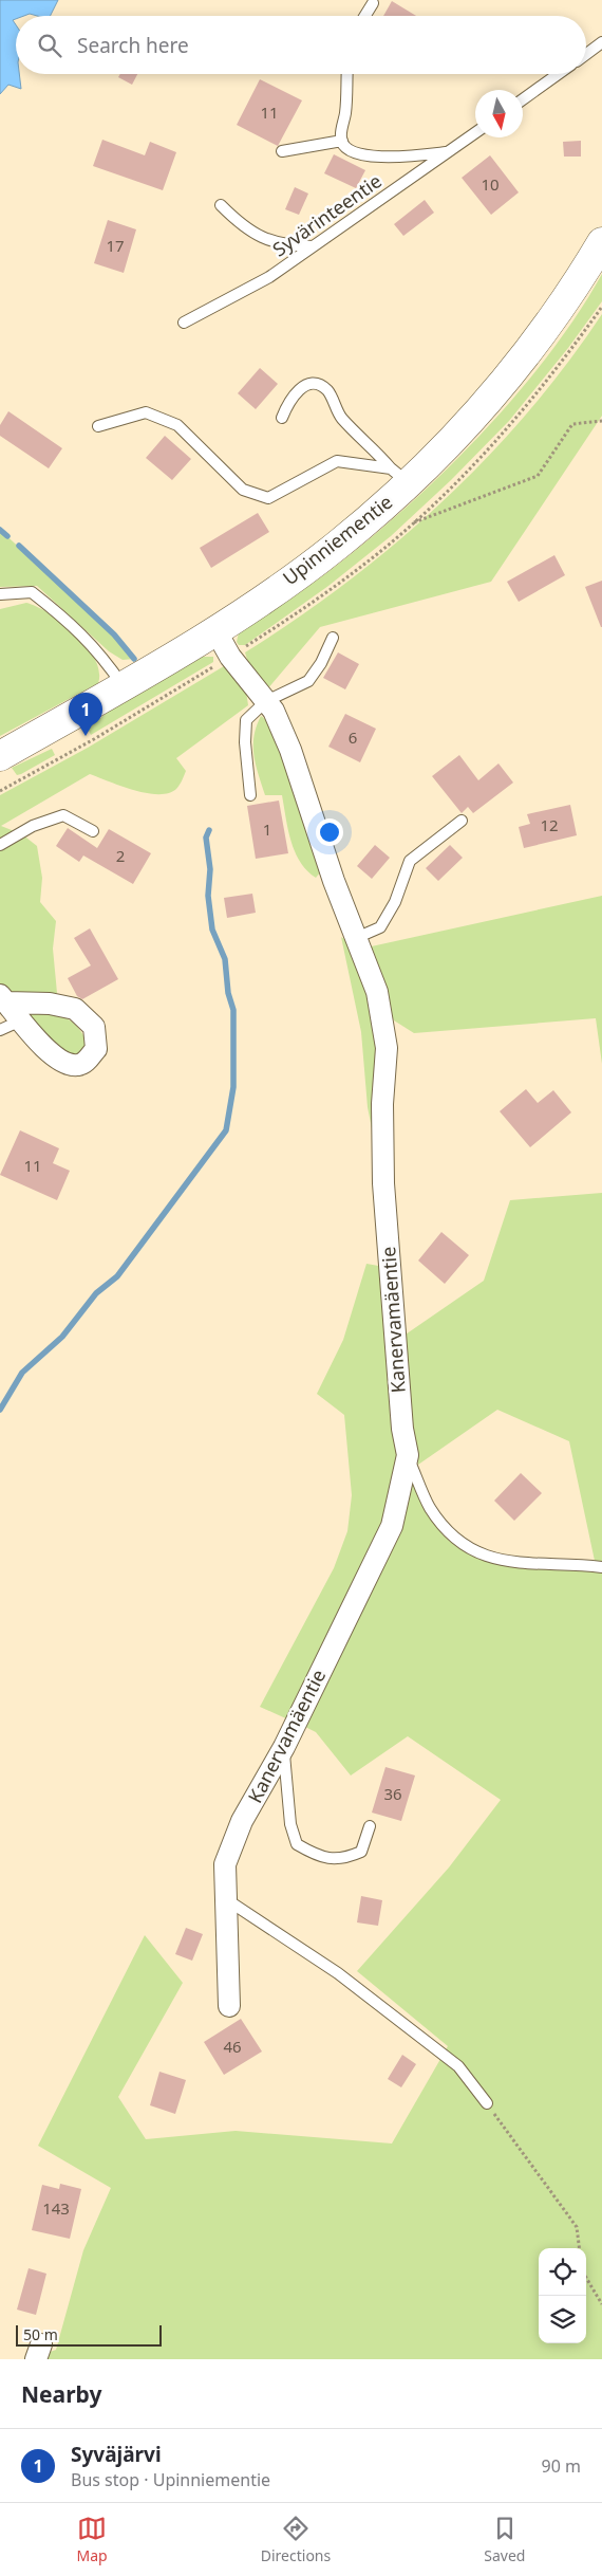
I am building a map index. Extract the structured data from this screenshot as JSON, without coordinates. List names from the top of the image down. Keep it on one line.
{"streets":{"main road":["Upinniementie"],"street":["Kanervamäentie"],"lane":["Syvärinteentie"]},"crossings":[["Upinniementie","Kanervamäentie"]],"house_numbers":["11","10","17","6","12","1","2","11","36","46","143"],"scale_bar":"50 m","north":"bottom","page":{"search":"Search here","pins":"1","scale":"50 m","heading":"Nearby","list":[{"mark":"1","name":"Syväjärvi","note":"Bus stop · Upinniementie","value":"90 m"}],"nav":["Map","Directions","Saved"]}}
